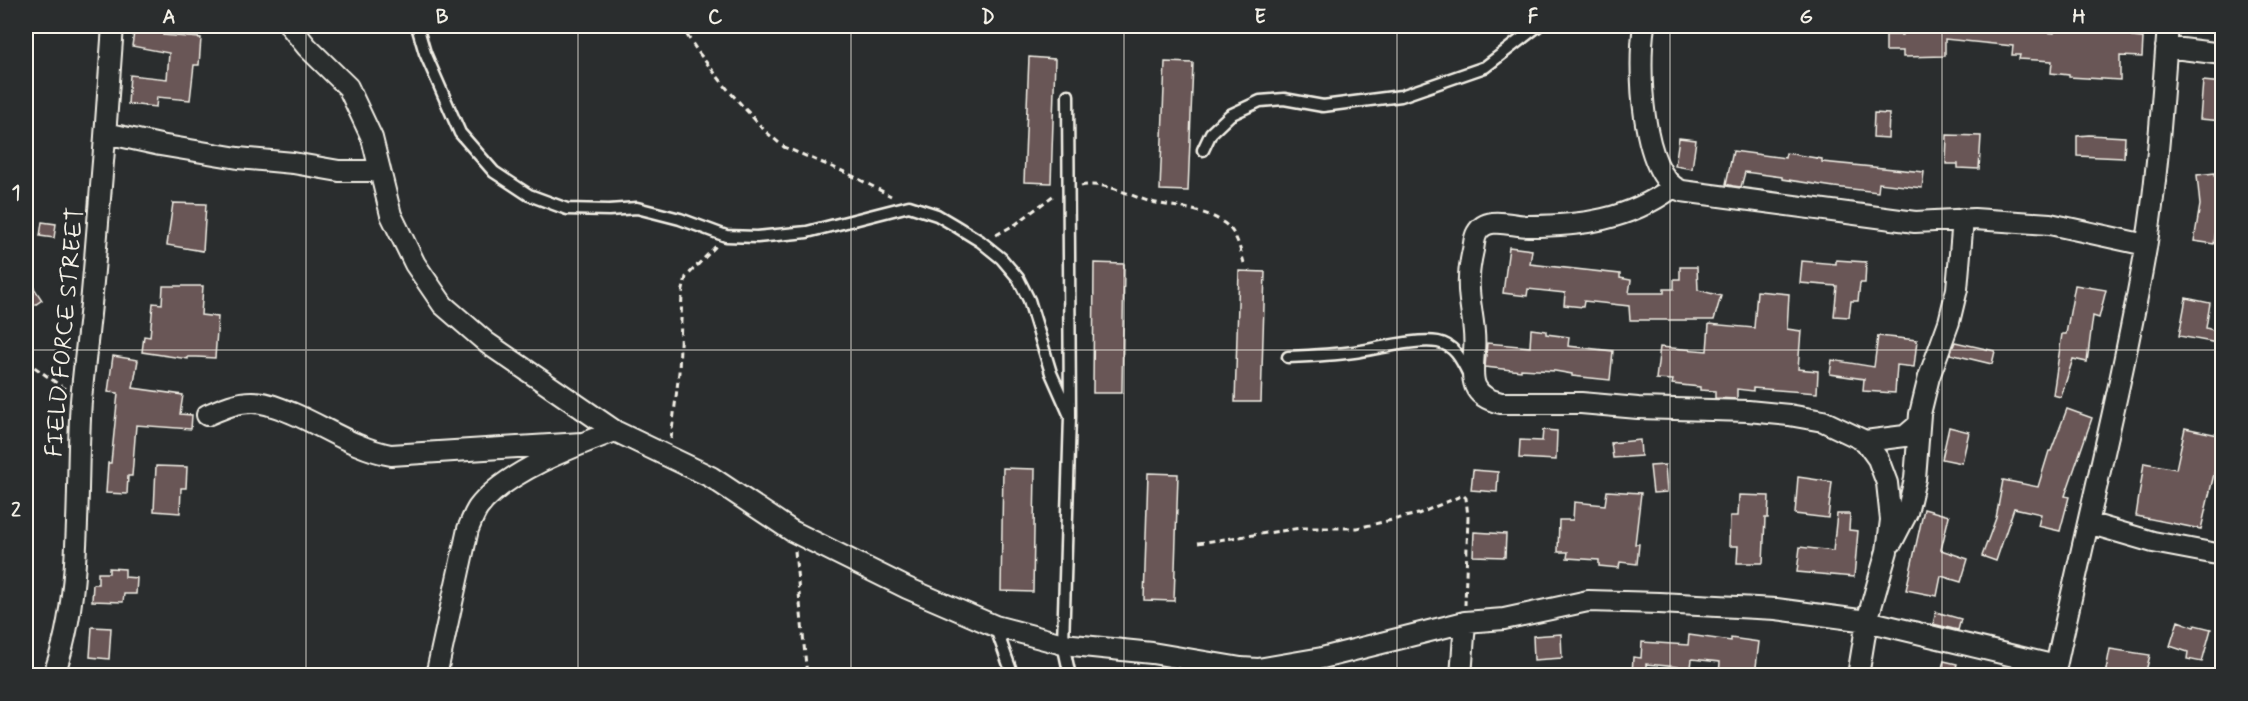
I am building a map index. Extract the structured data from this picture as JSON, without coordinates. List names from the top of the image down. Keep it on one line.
{"streets":{"street":["FIELD FORCE STREET"]},"grid":{"columns":["A","B","C","D","E","F","G","H"],"rows":["1","2"]}}
